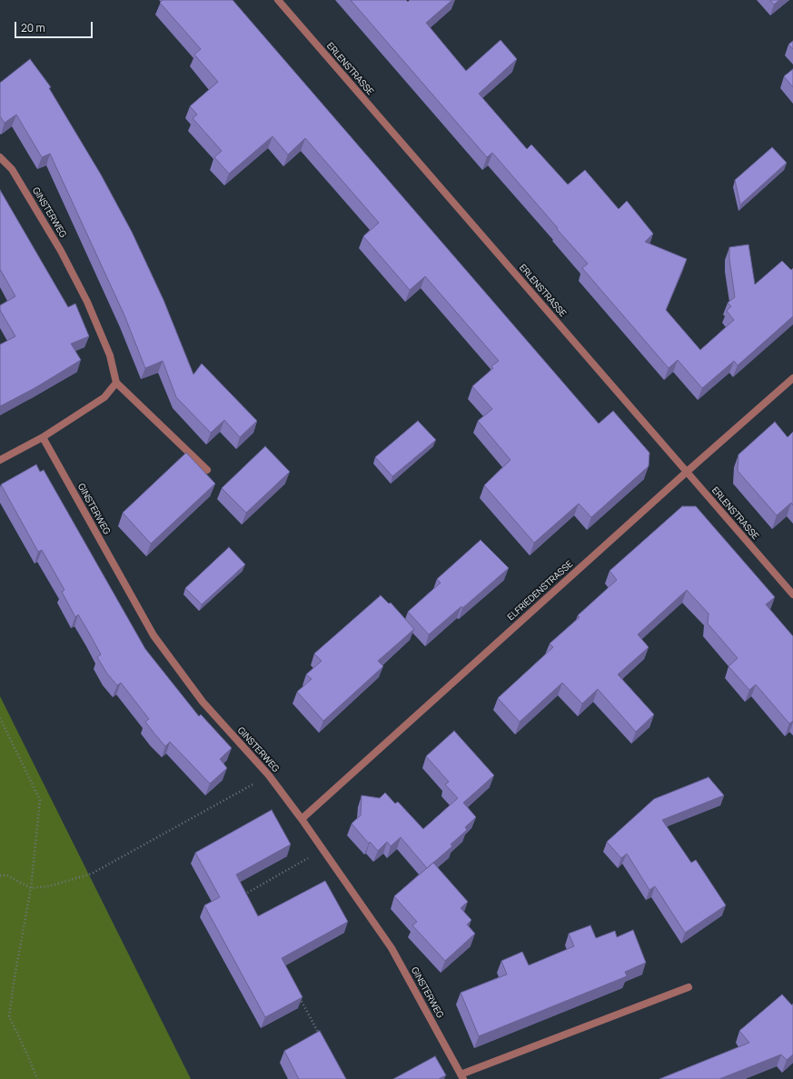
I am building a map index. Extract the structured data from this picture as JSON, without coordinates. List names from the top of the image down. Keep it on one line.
{"streets":{"street":["ERLENSTRASSE","GINSTERWEG","ELFRIEDENSTRASSE"]},"crossings":[["ERLENSTRASSE","ELFRIEDENSTRASSE"],["GINSTERWEG","ELFRIEDENSTRASSE"]],"scale_bar":"20 m"}
